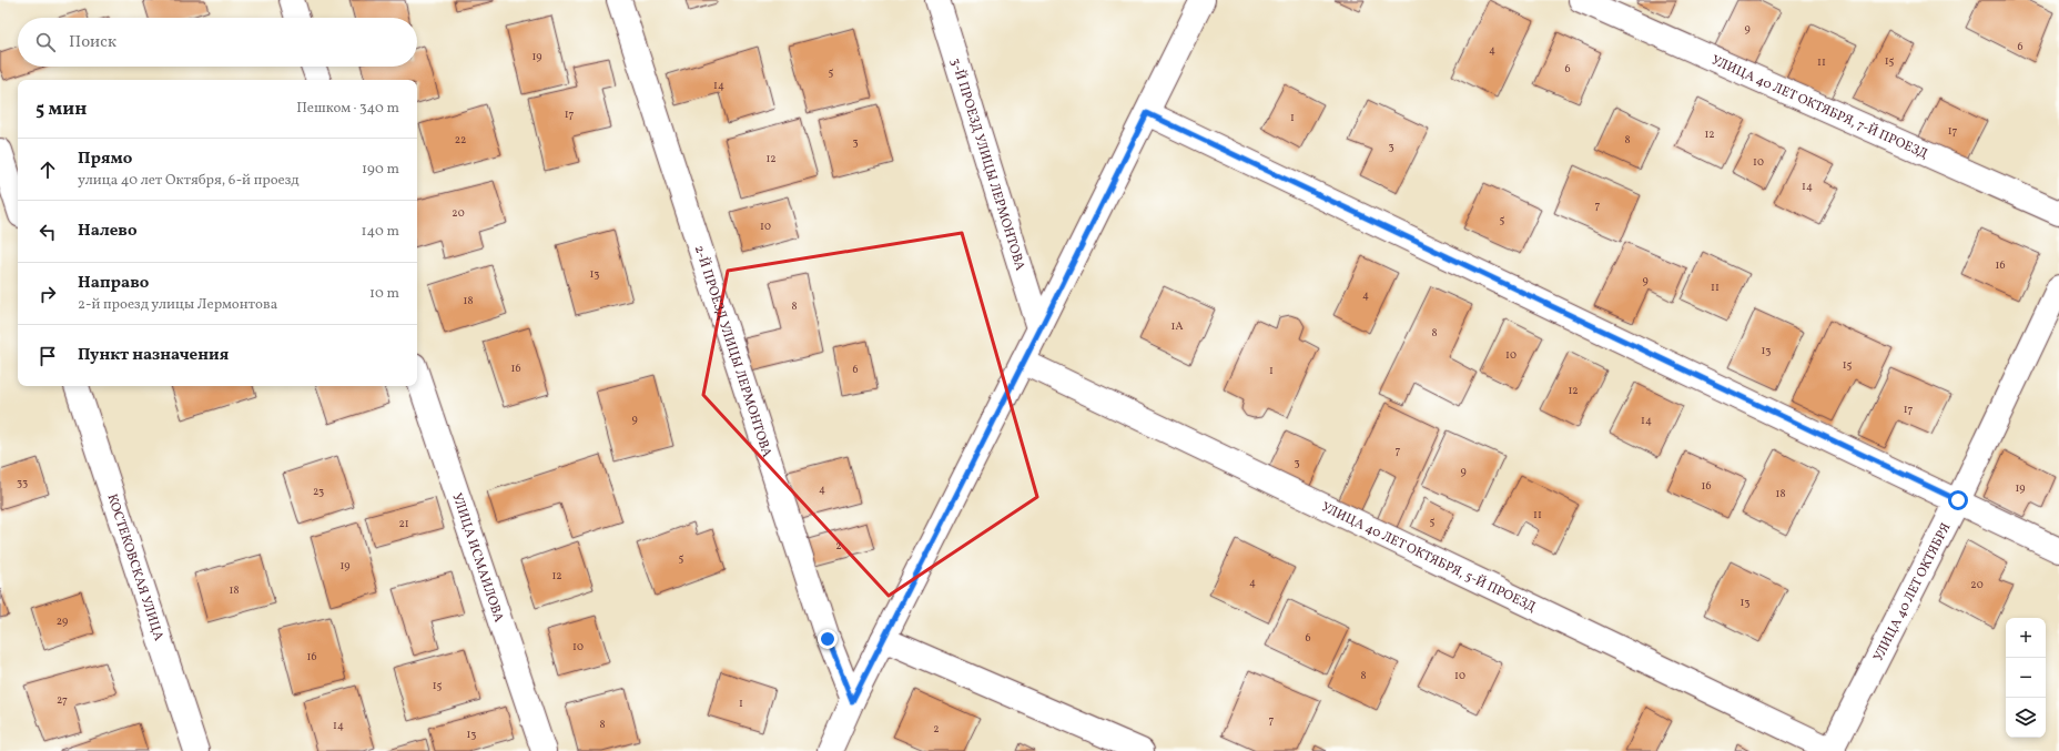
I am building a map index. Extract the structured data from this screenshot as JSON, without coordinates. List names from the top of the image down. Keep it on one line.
{"streets":{"street":["УЛИЦА 40 ЛЕТ ОКТЯБРЯ, 7-Й ПРОЕЗД","3-Й ПРОЕЗД УЛИЦЫ ЛЕРМОНТОВА","2-Й ПРОЕЗД УЛИЦЫ ЛЕРМОНТОВА","УЛИЦА 40 ЛЕТ ОКТЯБРЯ, 5-Й ПРОЕЗД","УЛИЦА ИСМАИЛОВА","КОСТЕКОВСКАЯ УЛИЦА","УЛИЦА 40 ЛЕТ ОКТЯБРЯ"]},"crossings":[["УЛИЦА 40 ЛЕТ ОКТЯБРЯ, 5-Й ПРОЕЗД","УЛИЦА 40 ЛЕТ ОКТЯБРЯ"]],"house_numbers":["9","6","4","19","15","11","6","5","14","17","1","17","12","22","8","3","3","12","10","14","7","20","5","10","16","13","9","11","4","18","8","1А","8","13","10","15","16","6","1","12","17","9","14","7","3","9","33","16","19","4","23","18","11","5","21","2","5","19","12","4","20","18","13","29","6","10","16","8","10","15","27","1","7","8","14","2","13"],"page":{"search":"Поиск","heading":["5 мин","Пешком · 340 m"],"list":[["Прямо","улица 40 лет Октября, 6-й проезд","190 m"],["Налево","140 m"],["Направо","2-й проезд улицы Лермонтова","10 m"],"Пункт назначения"],"map_buttons":["+","−"]}}
